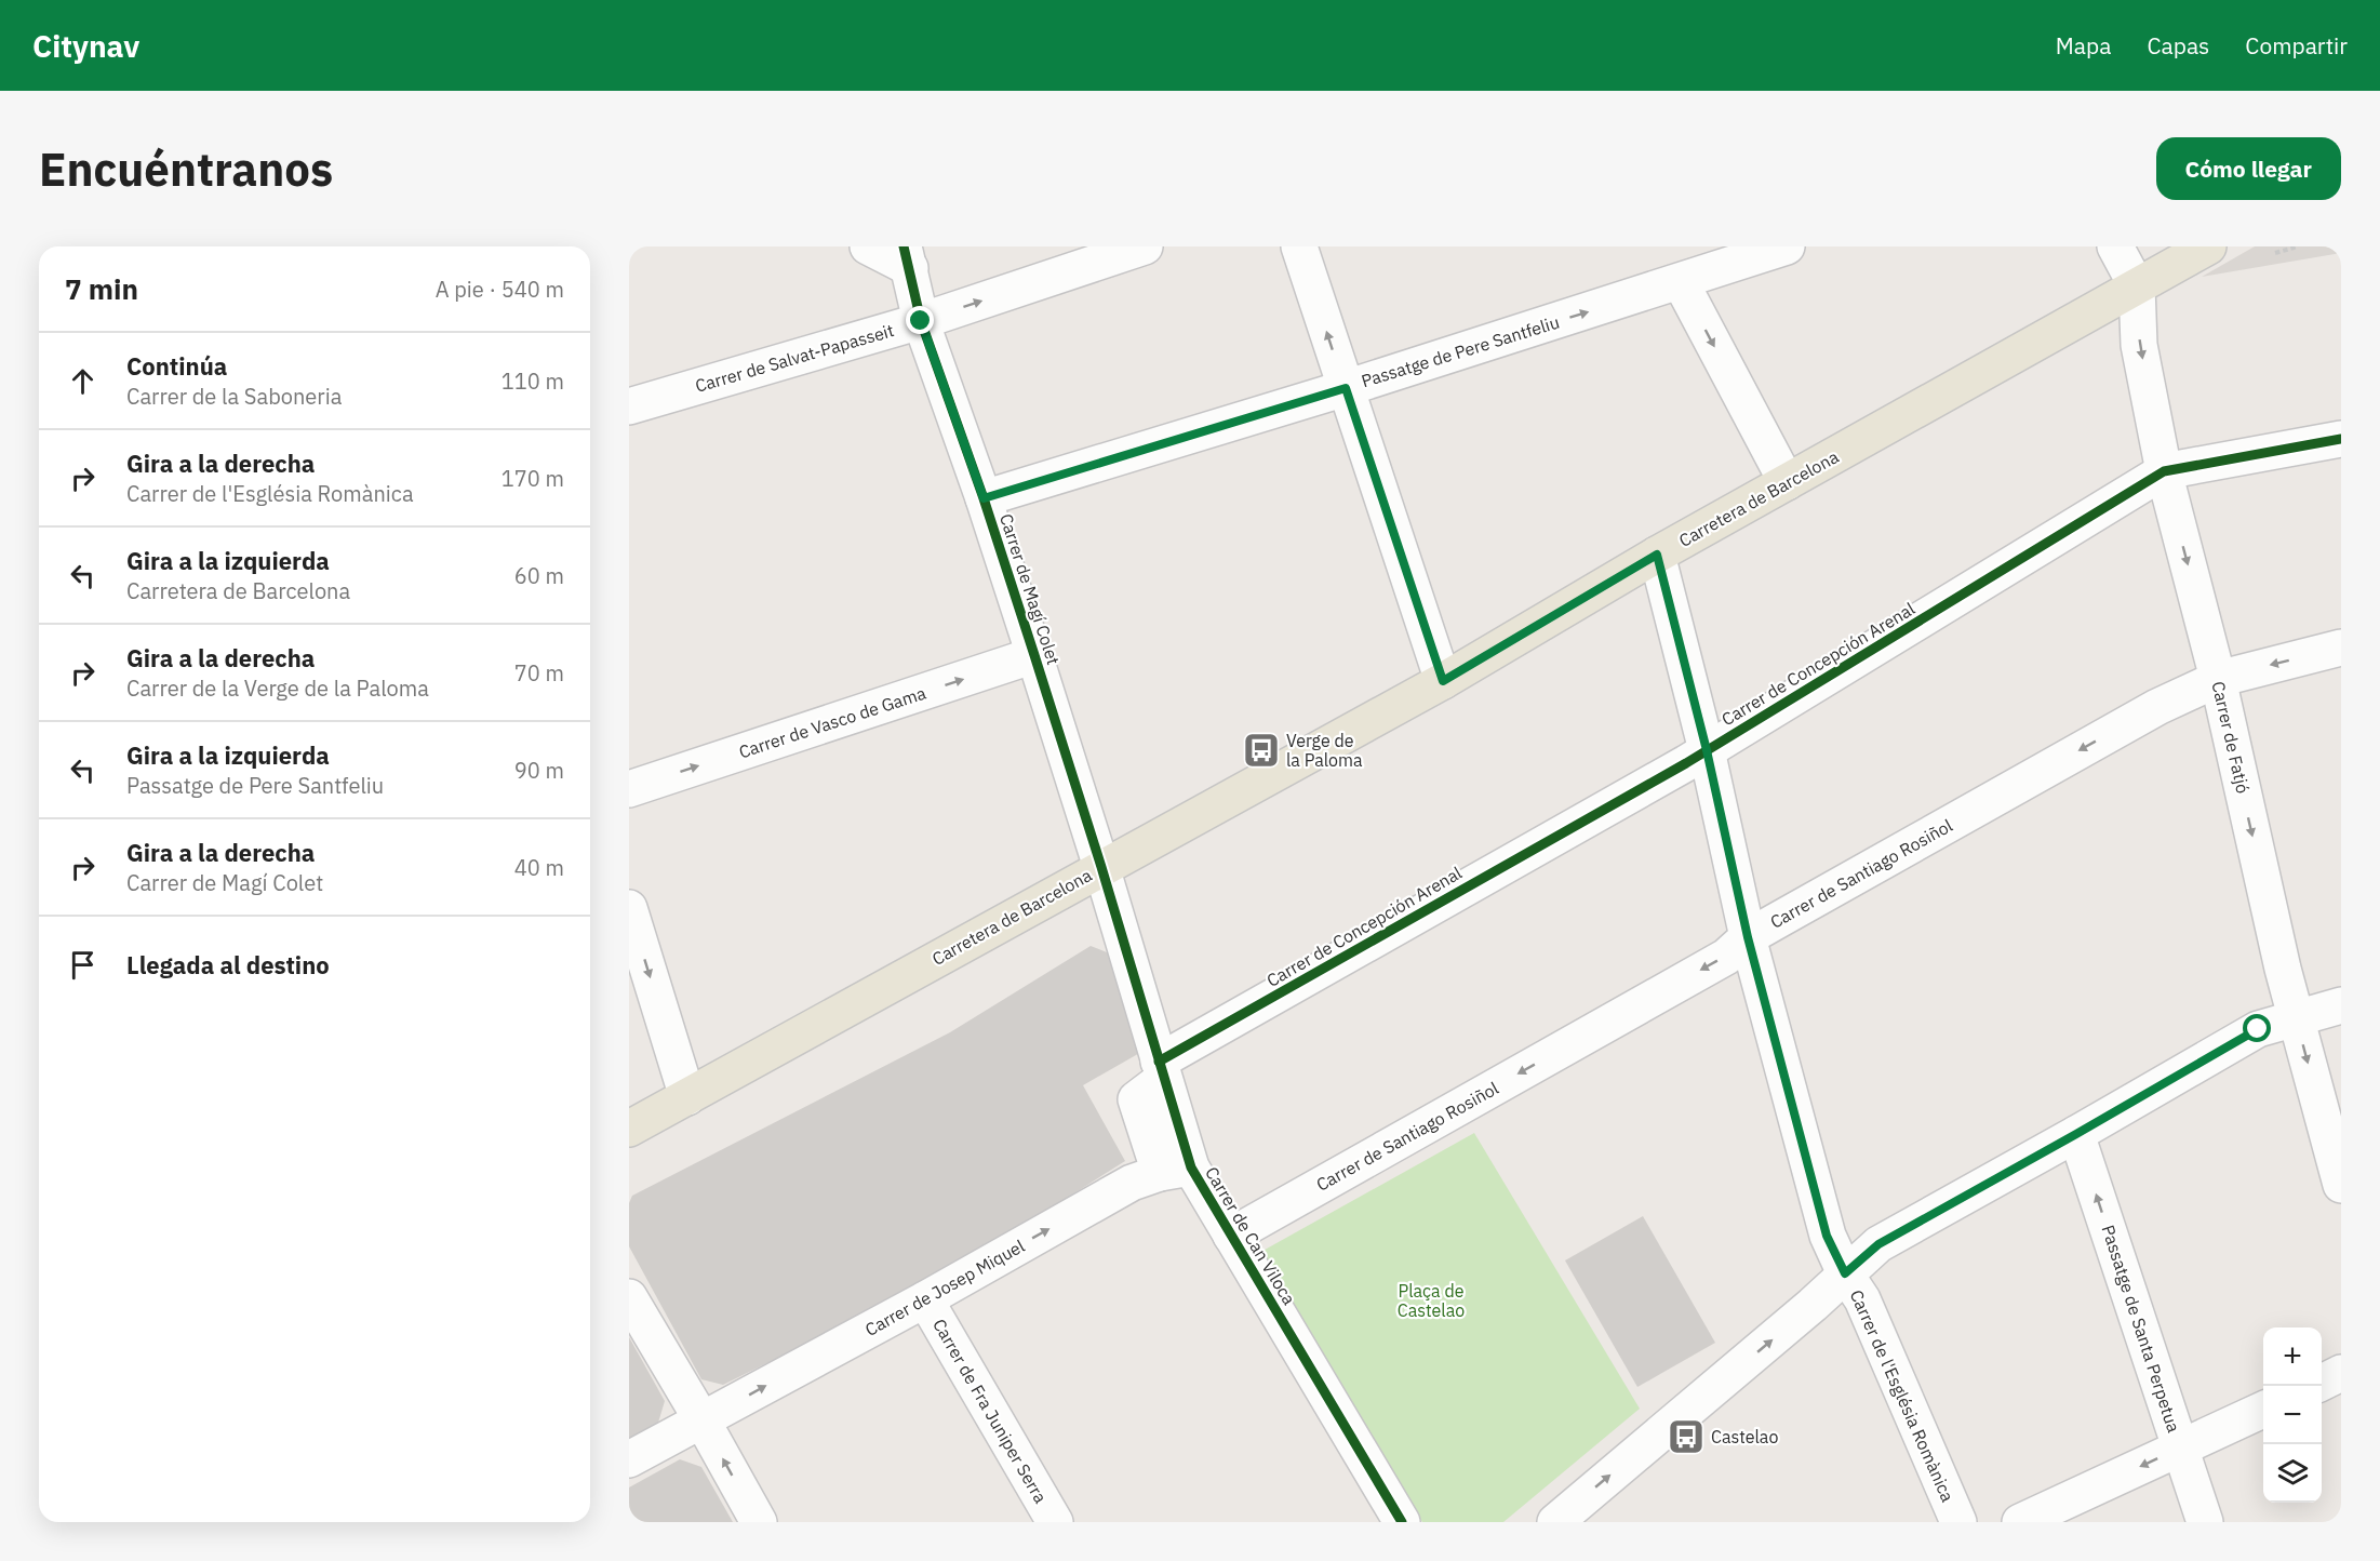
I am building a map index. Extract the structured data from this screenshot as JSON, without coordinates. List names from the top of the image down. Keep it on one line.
{"streets":{"main road":["Carretera de Barcelona"],"street":["Passatge de Pere Santfeliu","Carrer de Salvat-Papasseit","Carrer de Magí Colet","Carrer de Concepción Arenal","Carrer de Vasco de Gama","Carrer de Fatjó","Carrer de Santiago Rosiñol","Carrer de Can Viloca","Carrer de Josep Miquel","Passatge de Santa Perpetua","Carrer de l'Església Romànica","Carrer de Fra Juniper Serra"]},"crossings":[["Passatge de Pere Santfeliu","Carrer de Magí Colet"],["Carrer de Salvat-Papasseit","Carrer de Magí Colet"],["Carretera de Barcelona","Carrer de Magí Colet"],["Carretera de Barcelona","Carrer de Fatjó"],["Carretera de Barcelona","Carrer de Can Viloca"],["Carretera de Barcelona","Carrer de l'Església Romànica"],["Carrer de Magí Colet","Carrer de Vasco de Gama"],["Carrer de Magí Colet","Carrer de Can Viloca"],["Carrer de Concepción Arenal","Carrer de Fatjó"],["Carrer de Concepción Arenal","Carrer de Can Viloca"],["Carrer de Concepción Arenal","Carrer de l'Església Romànica"],["Carrer de Fatjó","Carrer de Santiago Rosiñol"],["Carrer de Santiago Rosiñol","Carrer de Can Viloca"],["Carrer de Santiago Rosiñol","Carrer de l'Església Romànica"],["Carrer de Can Viloca","Carrer de Josep Miquel"],["Carrer de Josep Miquel","Carrer de Fra Juniper Serra"]],"one_way":["Passatge de Pere Santfeliu","Carrer de Salvat-Papasseit","Carrer de Vasco de Gama","Carrer de Fatjó","Carrer de Santiago Rosiñol","Carrer de Josep Miquel","Passatge de Santa Perpetua"],"parks":["Plaça de Castelao"],"places":{"bus stop":["Verge de la Paloma","Castelao"]},"page":{"header":"Citynav","nav":["Mapa","Capas","Compartir"],"buttons":"Cómo llegar","title":"Encuéntranos","heading":["7 min","A pie · 540 m"],"list":[["Continúa","Carrer de la Saboneria","110 m"],["Gira a la derecha","Carrer de l'Església Romànica","170 m"],["Gira a la izquierda","Carretera de Barcelona","60 m"],["Gira a la derecha","Carrer de la Verge de la Paloma","70 m"],["Gira a la izquierda","Passatge de Pere Santfeliu","90 m"],["Gira a la derecha","Carrer de Magí Colet","40 m"],"Llegada al destino"],"map_buttons":["+","−"]}}
